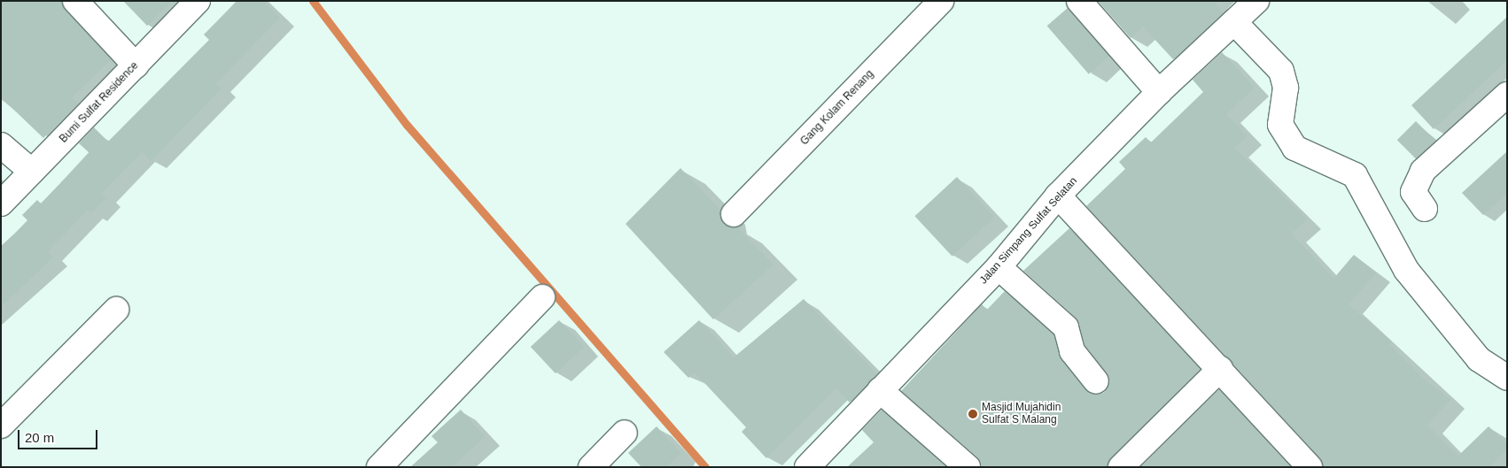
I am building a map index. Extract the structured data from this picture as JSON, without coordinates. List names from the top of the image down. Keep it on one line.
{"streets":{"street":["Bumi Sulfat Residence","Gang Kolam Renang","Jalan Simpang Sulfat Selatan"]},"places":["Masjid Mujahidin Sulfat S Malang"],"scale_bar":"20 m"}
